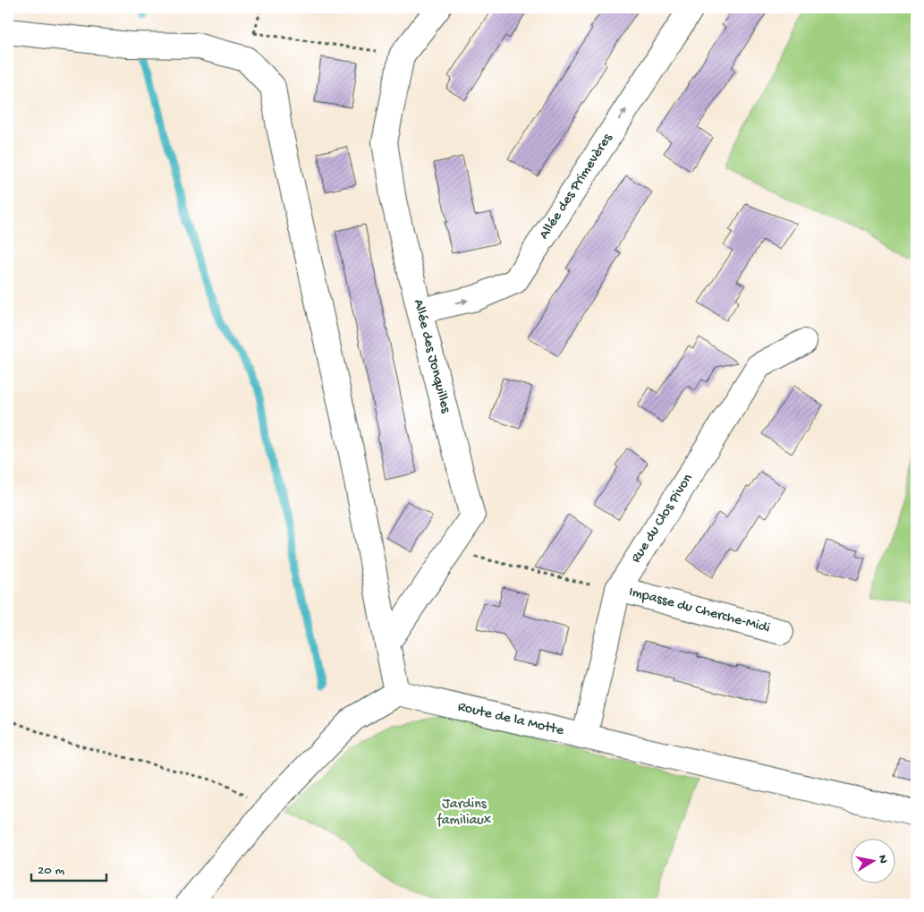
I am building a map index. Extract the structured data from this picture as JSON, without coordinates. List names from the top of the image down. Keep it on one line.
{"streets":{"street":["Allée des Primevères","Allée des Jonquilles","Rue du Clos Pivon","Impasse du Cherche-Midi","Route de la Motte"]},"crossings":[["Allée des Primevères","Allée des Jonquilles"],["Rue du Clos Pivon","Impasse du Cherche-Midi"],["Rue du Clos Pivon","Route de la Motte"]],"one_way":["Allée des Primevères"],"parks":["Jardins familiaux"],"scale_bar":"20 m","north":"right"}
